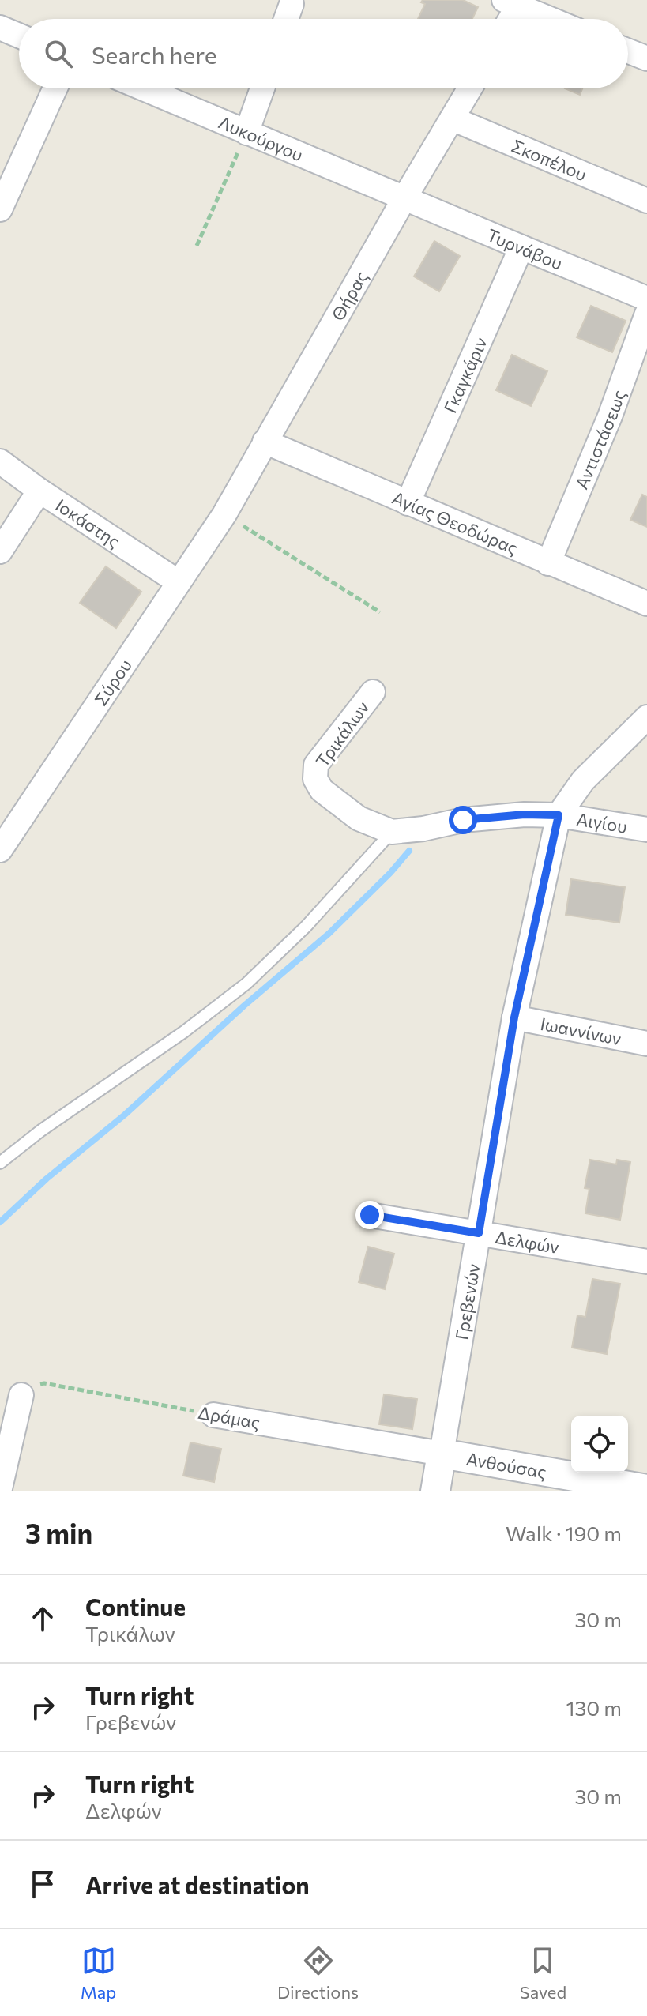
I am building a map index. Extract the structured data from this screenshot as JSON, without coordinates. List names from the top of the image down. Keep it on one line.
{"streets":{"street":["Λυκούργου","Σκοπέλου","Τυρνάβου","Θήρας","Γκαγκάριν","Αντιστάσεως","Ιοκάστης","Αγίας Θεοδώρας","Σύρου","Τρικάλων","Αιγίου","Ιωαννίνων","Δελφών","Γρεβενών","Δράμας","Ανθούσας"]},"crossings":[["Λυκούργου","Τυρνάβου"],["Λυκούργου","Θήρας"],["Σκοπέλου","Θήρας"],["Τυρνάβου","Θήρας"],["Τυρνάβου","Γκαγκάριν"],["Θήρας","Αγίας Θεοδώρας"],["Θήρας","Σύρου"],["Γκαγκάριν","Αγίας Θεοδώρας"],["Αντιστάσεως","Αγίας Θεοδώρας"],["Ιοκάστης","Σύρου"],["Τρικάλων","Αιγίου"],["Τρικάλων","Γρεβενών"],["Αιγίου","Γρεβενών"],["Ιωαννίνων","Γρεβενών"],["Δελφών","Γρεβενών"],["Γρεβενών","Δράμας"],["Γρεβενών","Ανθούσας"],["Δράμας","Ανθούσας"]],"page":{"search":"Search here","heading":["3 min","Walk · 190 m"],"list":[["Continue","Τρικάλων","30 m"],["Turn right","Γρεβενών","130 m"],["Turn right","Δελφών","30 m"],"Arrive at destination"],"nav":["Map","Directions","Saved"]}}
